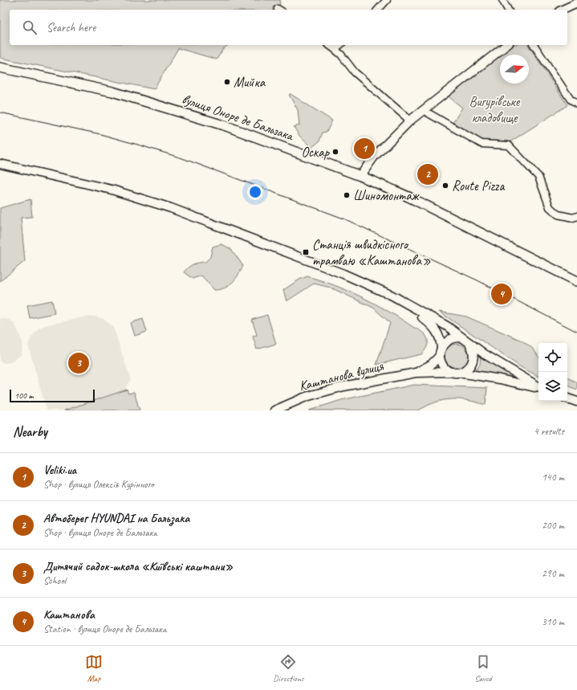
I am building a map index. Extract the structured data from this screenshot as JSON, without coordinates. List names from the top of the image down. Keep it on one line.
{"streets":{"main road":["вулиця Оноре де Бальзака"],"street":["Каштанова вулиця"]},"parks":["Вигурівське кладовище"],"places":{"other":["Мийка","Оскар","Route Pizza","Шиномонтаж"],"transit":["Станція швидкісного трамваю «Каштанова»"]},"scale_bar":"100 m","north":"right","page":{"search":"Search here","pins":["1","2","4","3"],"scale":"100 m","heading":["Nearby","4 results"],"list":[{"mark":"1","name":"Veliki.ua","note":"Shop · вулиця Олексія Курінного","value":"140 m"},{"mark":"2","name":"Автоберег HYUNDAI на Бальзака","note":"Shop · вулиця Оноре де Бальзака","value":"200 m"},{"mark":"3","name":"Дитячий садок-школа «Київські каштани»","note":"School","value":"290 m"},{"mark":"4","name":"Каштанова","note":"Station · вулиця Оноре де Бальзака","value":"310 m"}],"nav":["Map","Directions","Saved"]}}
